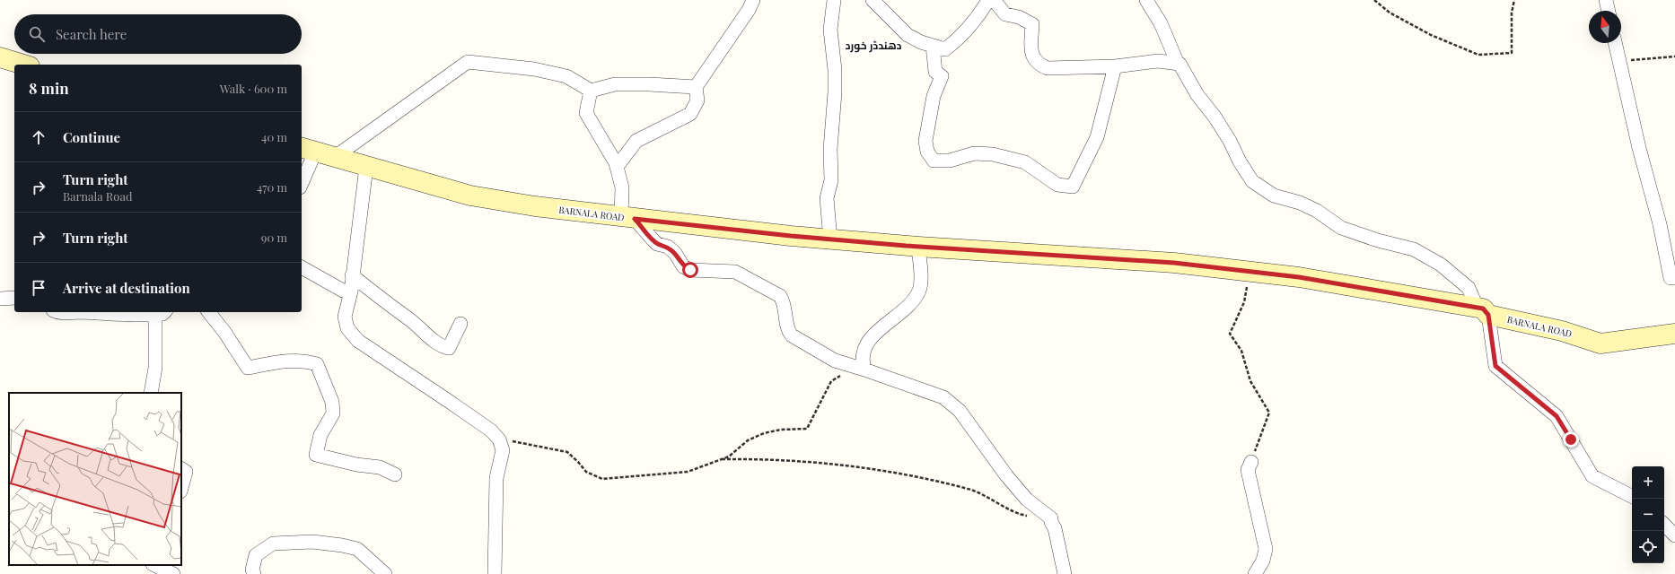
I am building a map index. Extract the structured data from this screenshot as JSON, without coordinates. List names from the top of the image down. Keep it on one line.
{"streets":{"main road":["BARNALA ROAD"]},"districts":["دھندڈر خورد"],"north":"top","page":{"search":"Search here","heading":["8 min","Walk · 600 m"],"list":[["Continue","40 m"],["Turn right","Barnala Road","470 m"],["Turn right","90 m"],"Arrive at destination"],"map_buttons":["+","−"]}}
